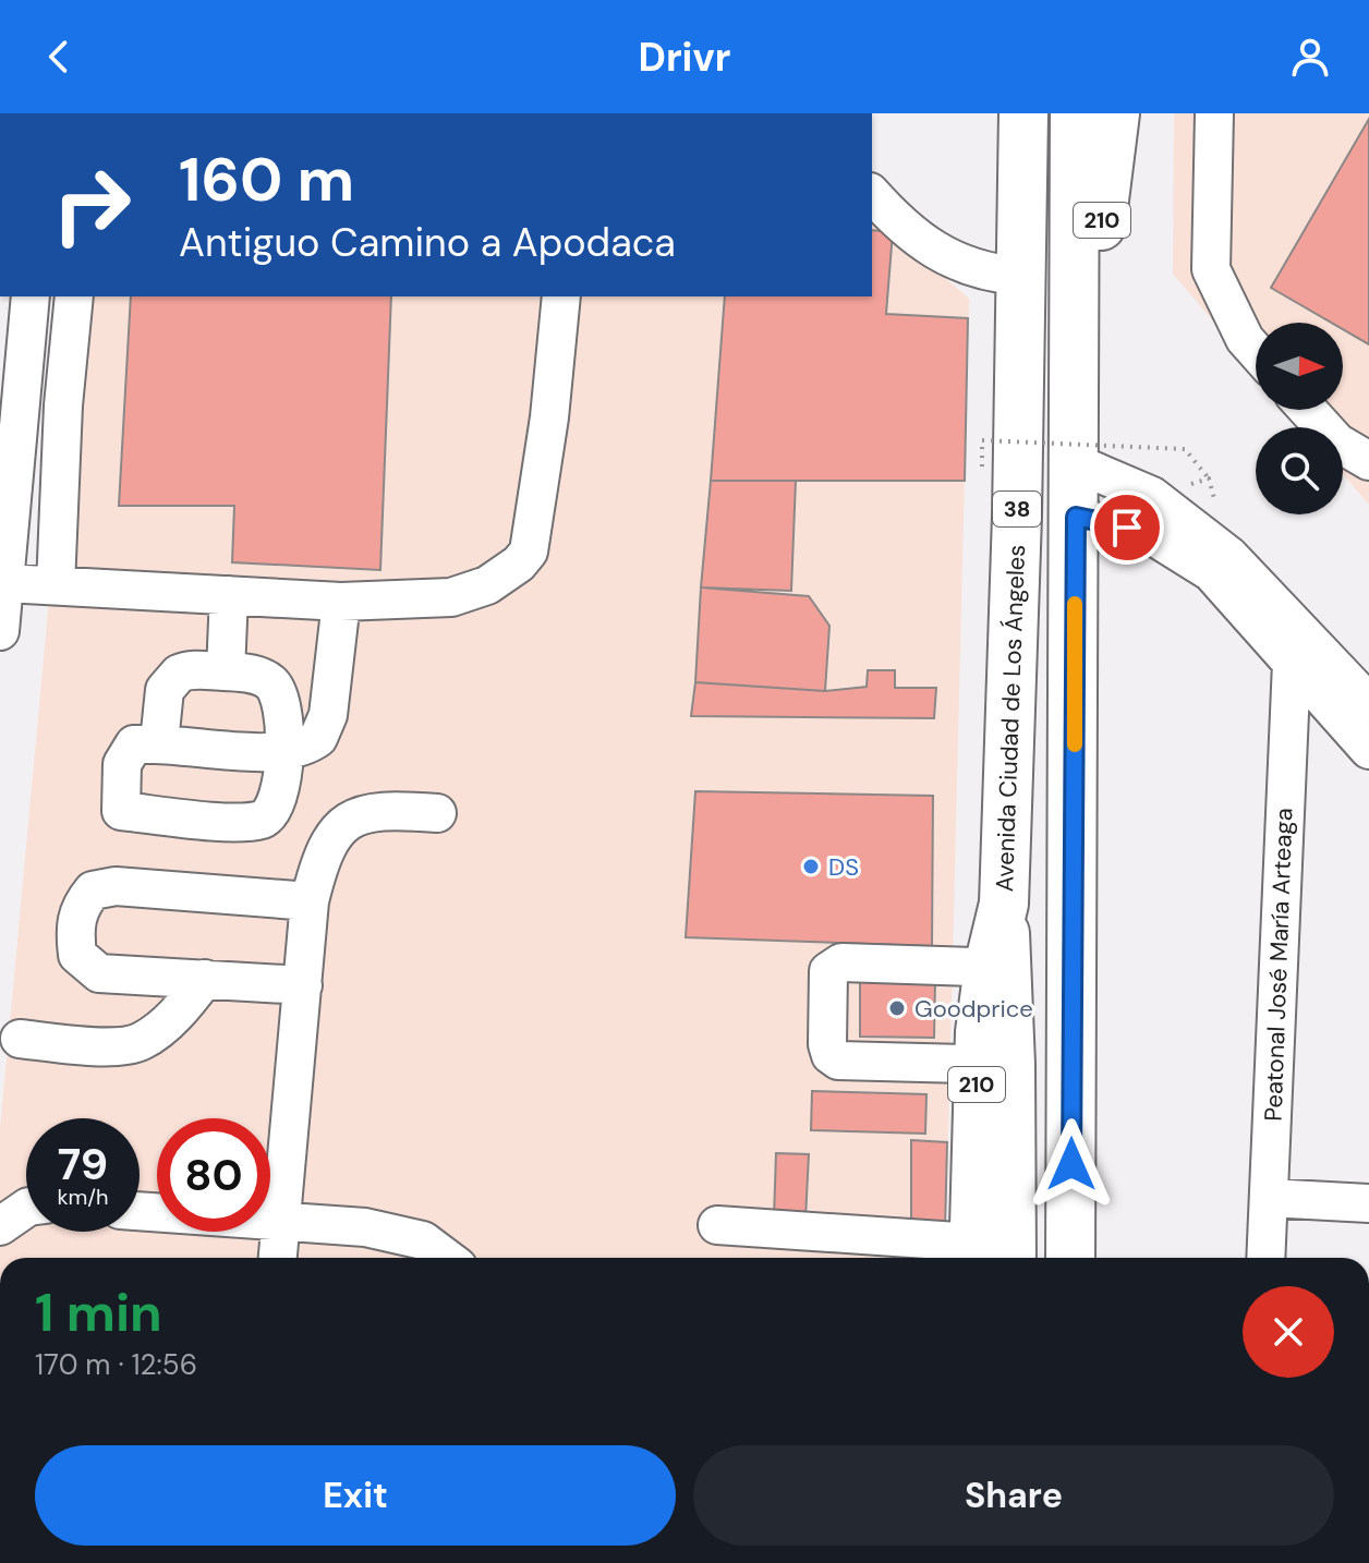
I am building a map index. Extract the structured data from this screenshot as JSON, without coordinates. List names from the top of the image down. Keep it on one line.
{"streets":{"highway":["210","38","Avenida Ciudad de Los Ángeles"],"street":["Peatonal José María Arteaga"]},"crossings":[["210","38"],["210","Avenida Ciudad de Los Ángeles"]],"places":["DS","Goodprice"],"north":"right","page":{"header":"Drivr","turn":["160 m","Antiguo Camino a Apodaca"],"speed":"79 km/h","limit":"80","heading":["1 min","170 m · 12:56"],"buttons":["Exit","Share"]}}
